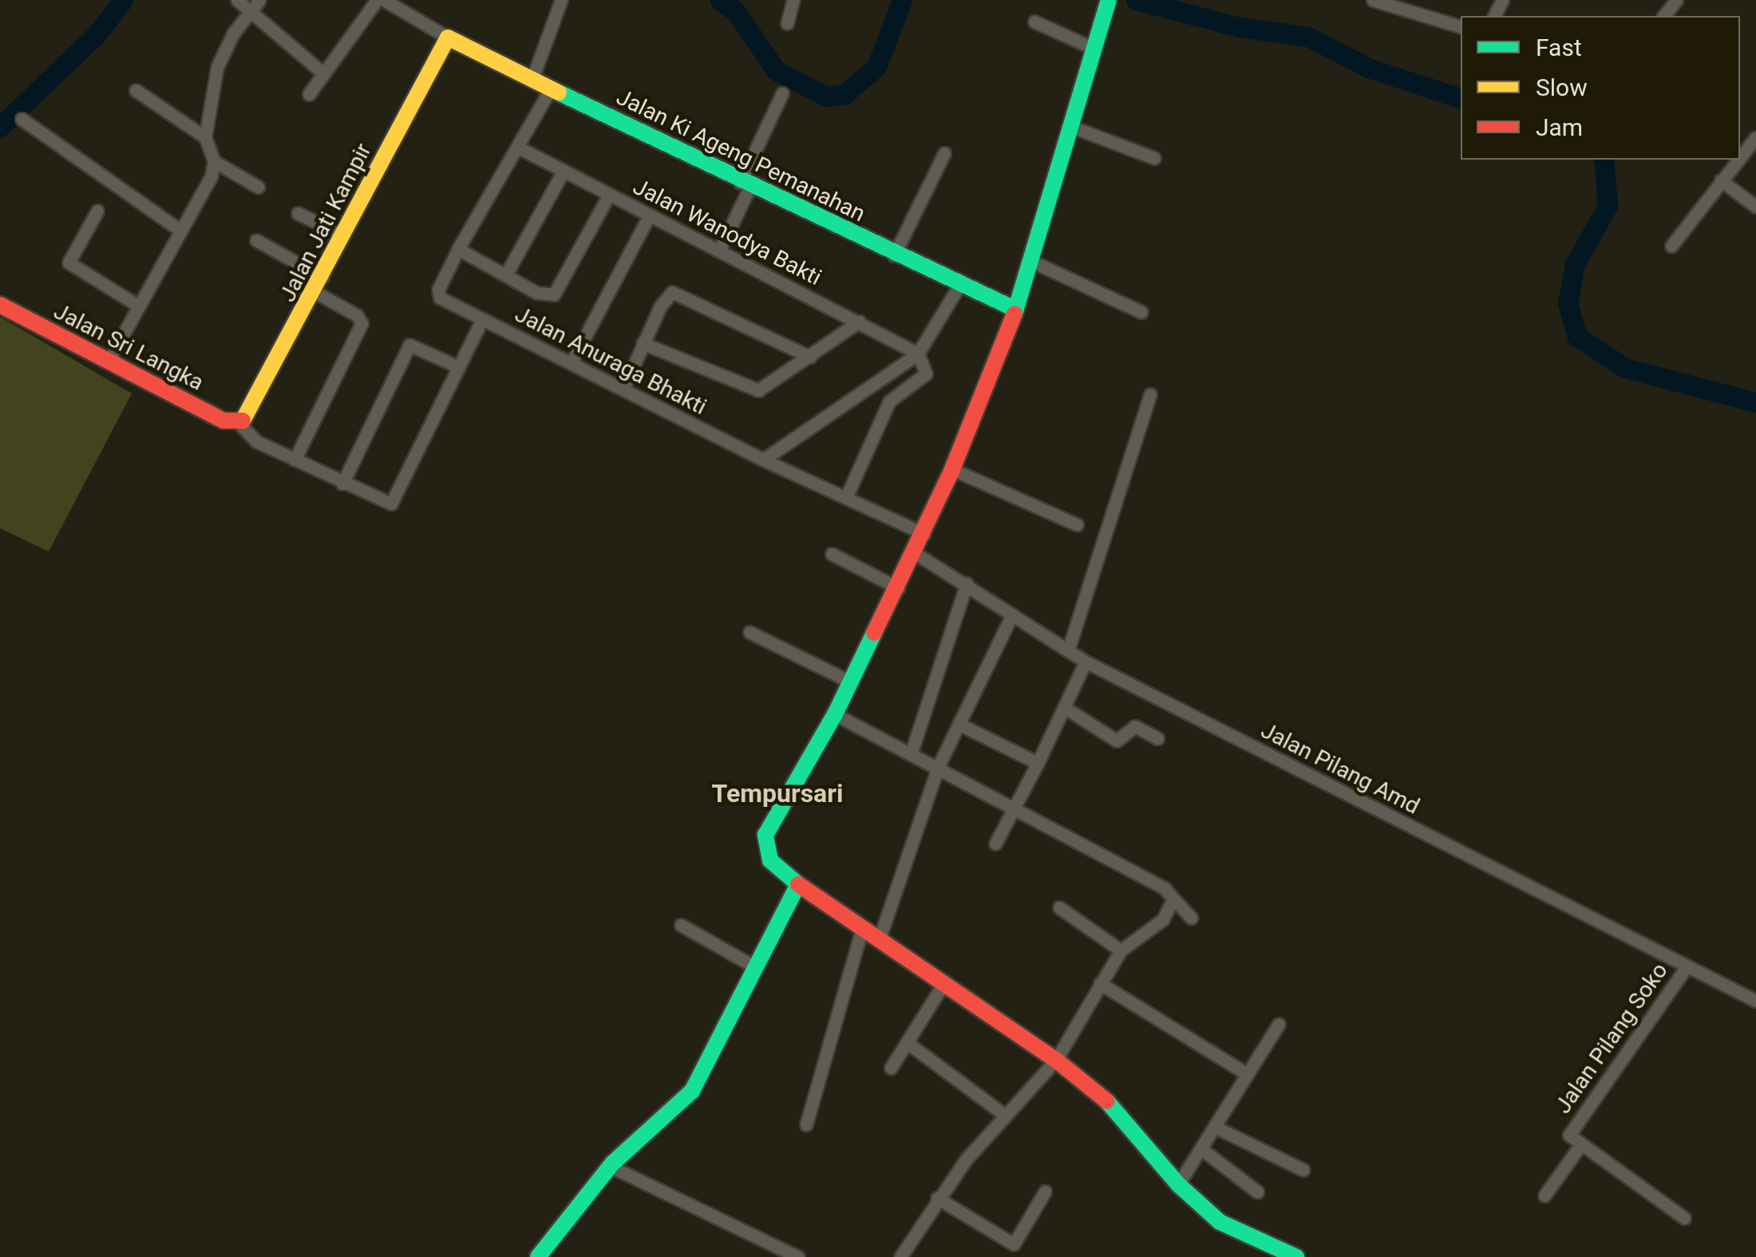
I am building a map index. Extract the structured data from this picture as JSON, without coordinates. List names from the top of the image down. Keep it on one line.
{"streets":{"street":["Jalan Ki Ageng Pemanahan","Jalan Jati Kampir","Jalan Wanodya Bakti","Jalan Sri Langka","Jalan Anuraga Bhakti","Jalan Pilang Amd","Jalan Pilang Soko"]},"crossings":[["Jalan Ki Ageng Pemanahan","Jalan Jati Kampir"],["Jalan Jati Kampir","Jalan Sri Langka"],["Jalan Pilang Amd","Jalan Pilang Soko"]],"districts":["Tempursari"],"legend":["Fast","Slow","Jam"]}
